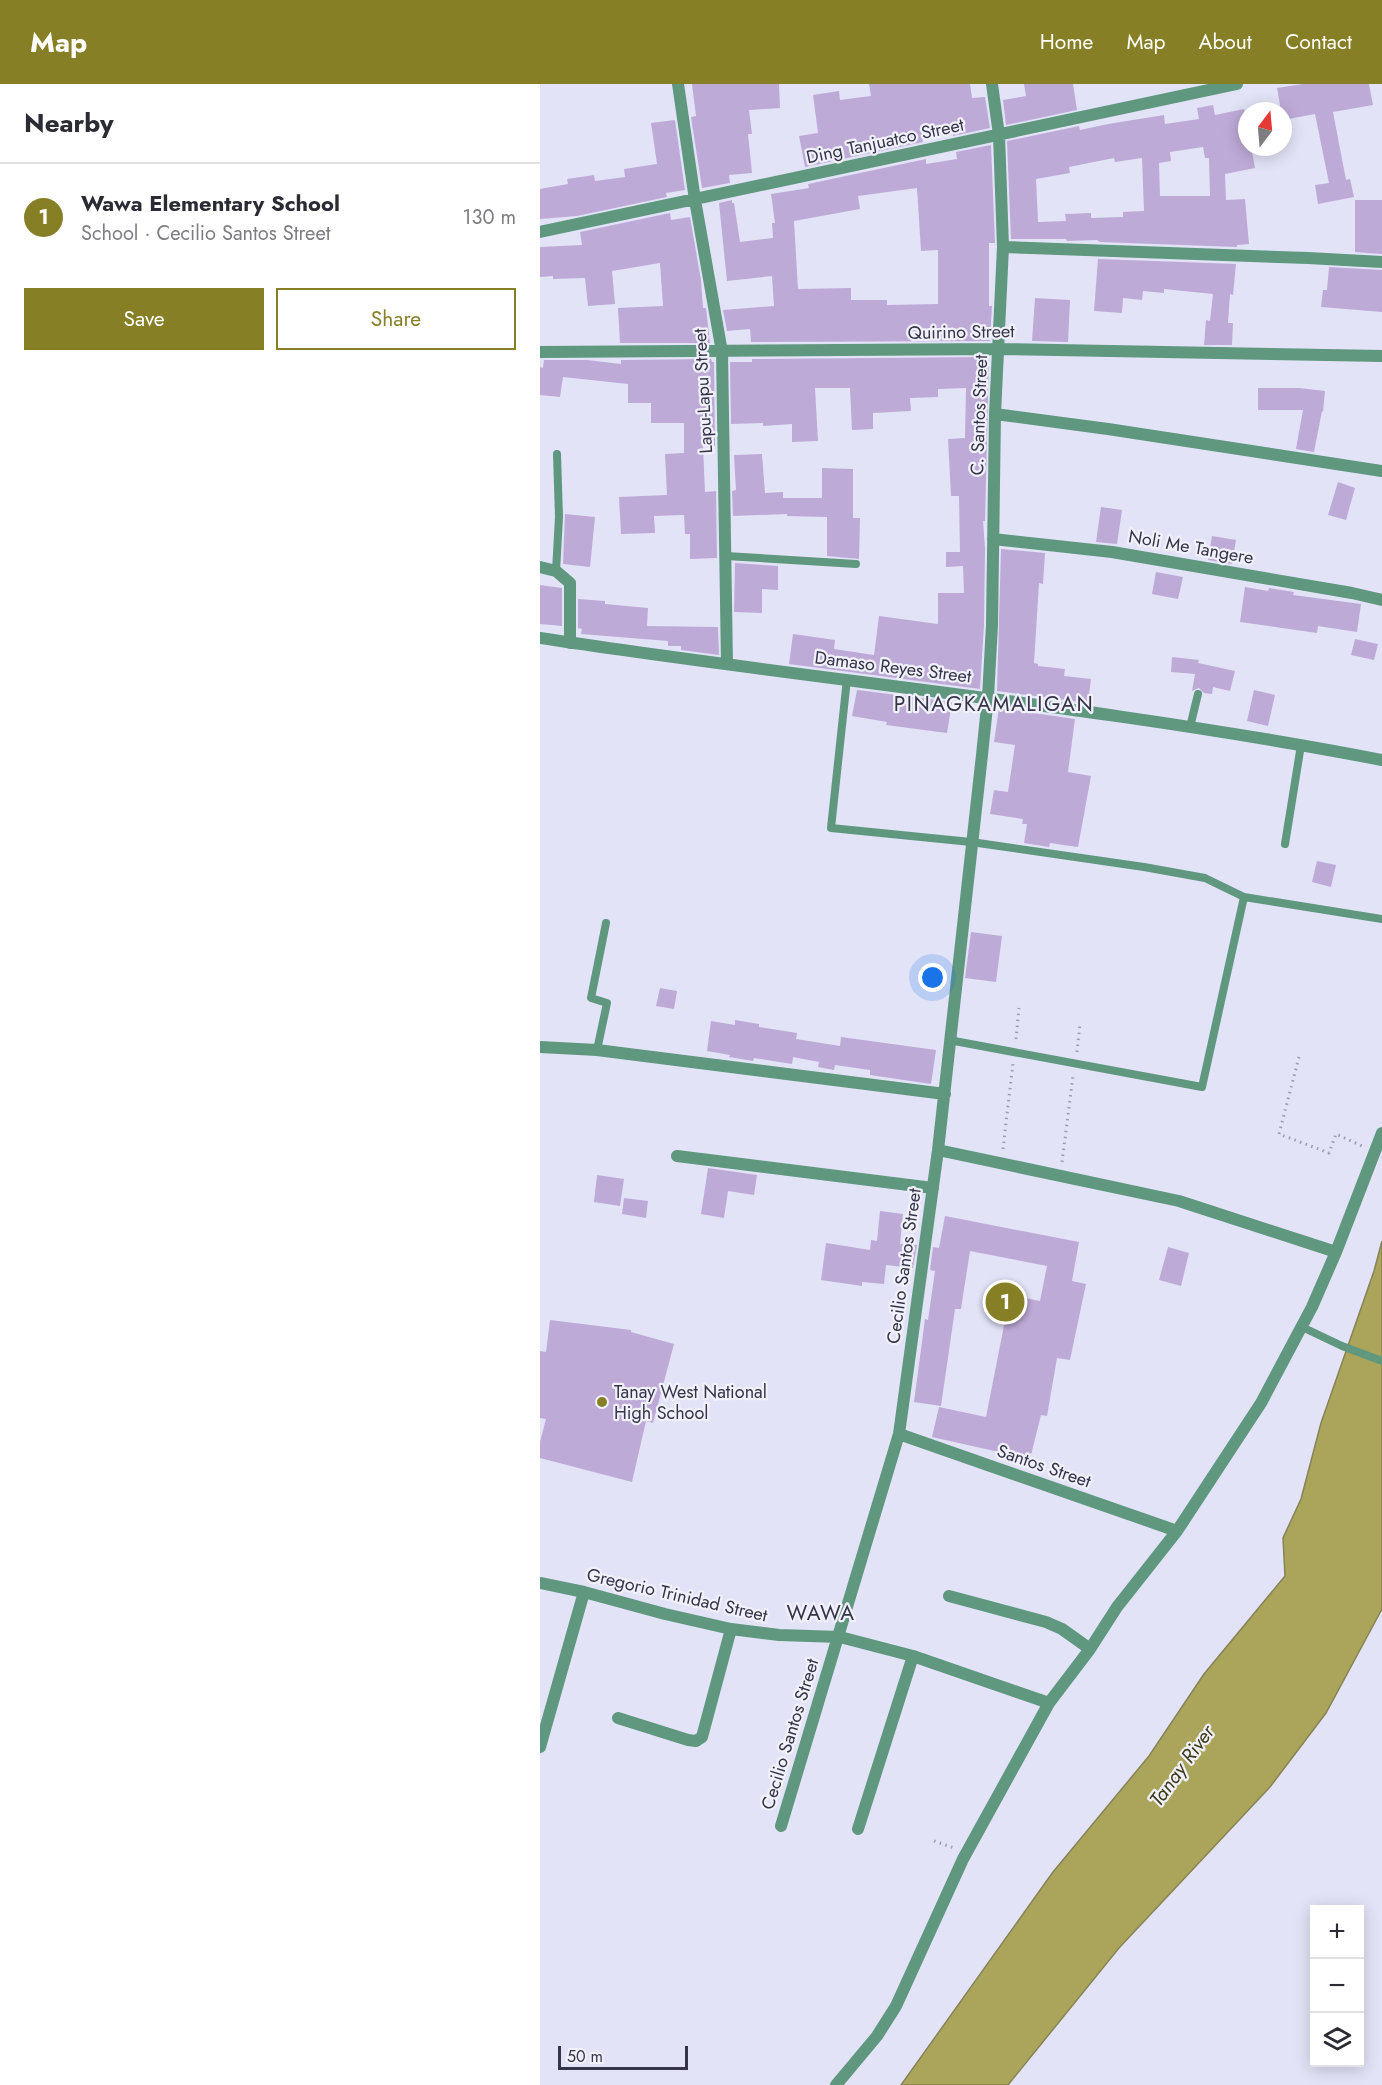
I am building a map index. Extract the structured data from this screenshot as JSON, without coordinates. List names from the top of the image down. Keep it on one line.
{"streets":{"street":["Ding Tanjuatco Street","Quirino Street","Lapu-Lapu Street","C. Santos Street","Noli Me Tangere","Damaso Reyes Street","Cecilio Santos Street","Santos Street","Gregorio Trinidad Street"]},"crossings":[["Ding Tanjuatco Street","Lapu-Lapu Street"],["Ding Tanjuatco Street","C. Santos Street"],["Quirino Street","Lapu-Lapu Street"],["Quirino Street","C. Santos Street"],["Lapu-Lapu Street","Damaso Reyes Street"],["C. Santos Street","Noli Me Tangere"],["C. Santos Street","Damaso Reyes Street"],["C. Santos Street","Cecilio Santos Street"],["Damaso Reyes Street","Cecilio Santos Street"],["Cecilio Santos Street","Santos Street"],["Cecilio Santos Street","Gregorio Trinidad Street"]],"districts":["PINAGKAMALIGAN","WAWA"],"water":["Tanay River"],"places":["Tanay West National High School"],"scale_bar":"50 m","north":"top","page":{"header":"Map","nav":["Home","Map","About","Contact"],"heading":"Nearby","list":[{"mark":"1","name":"Wawa Elementary School","note":"School · Cecilio Santos Street","value":"130 m"}],"buttons":["Save","Share"],"pins":"1","map_buttons":["+","−"],"scale":"50 m"}}
